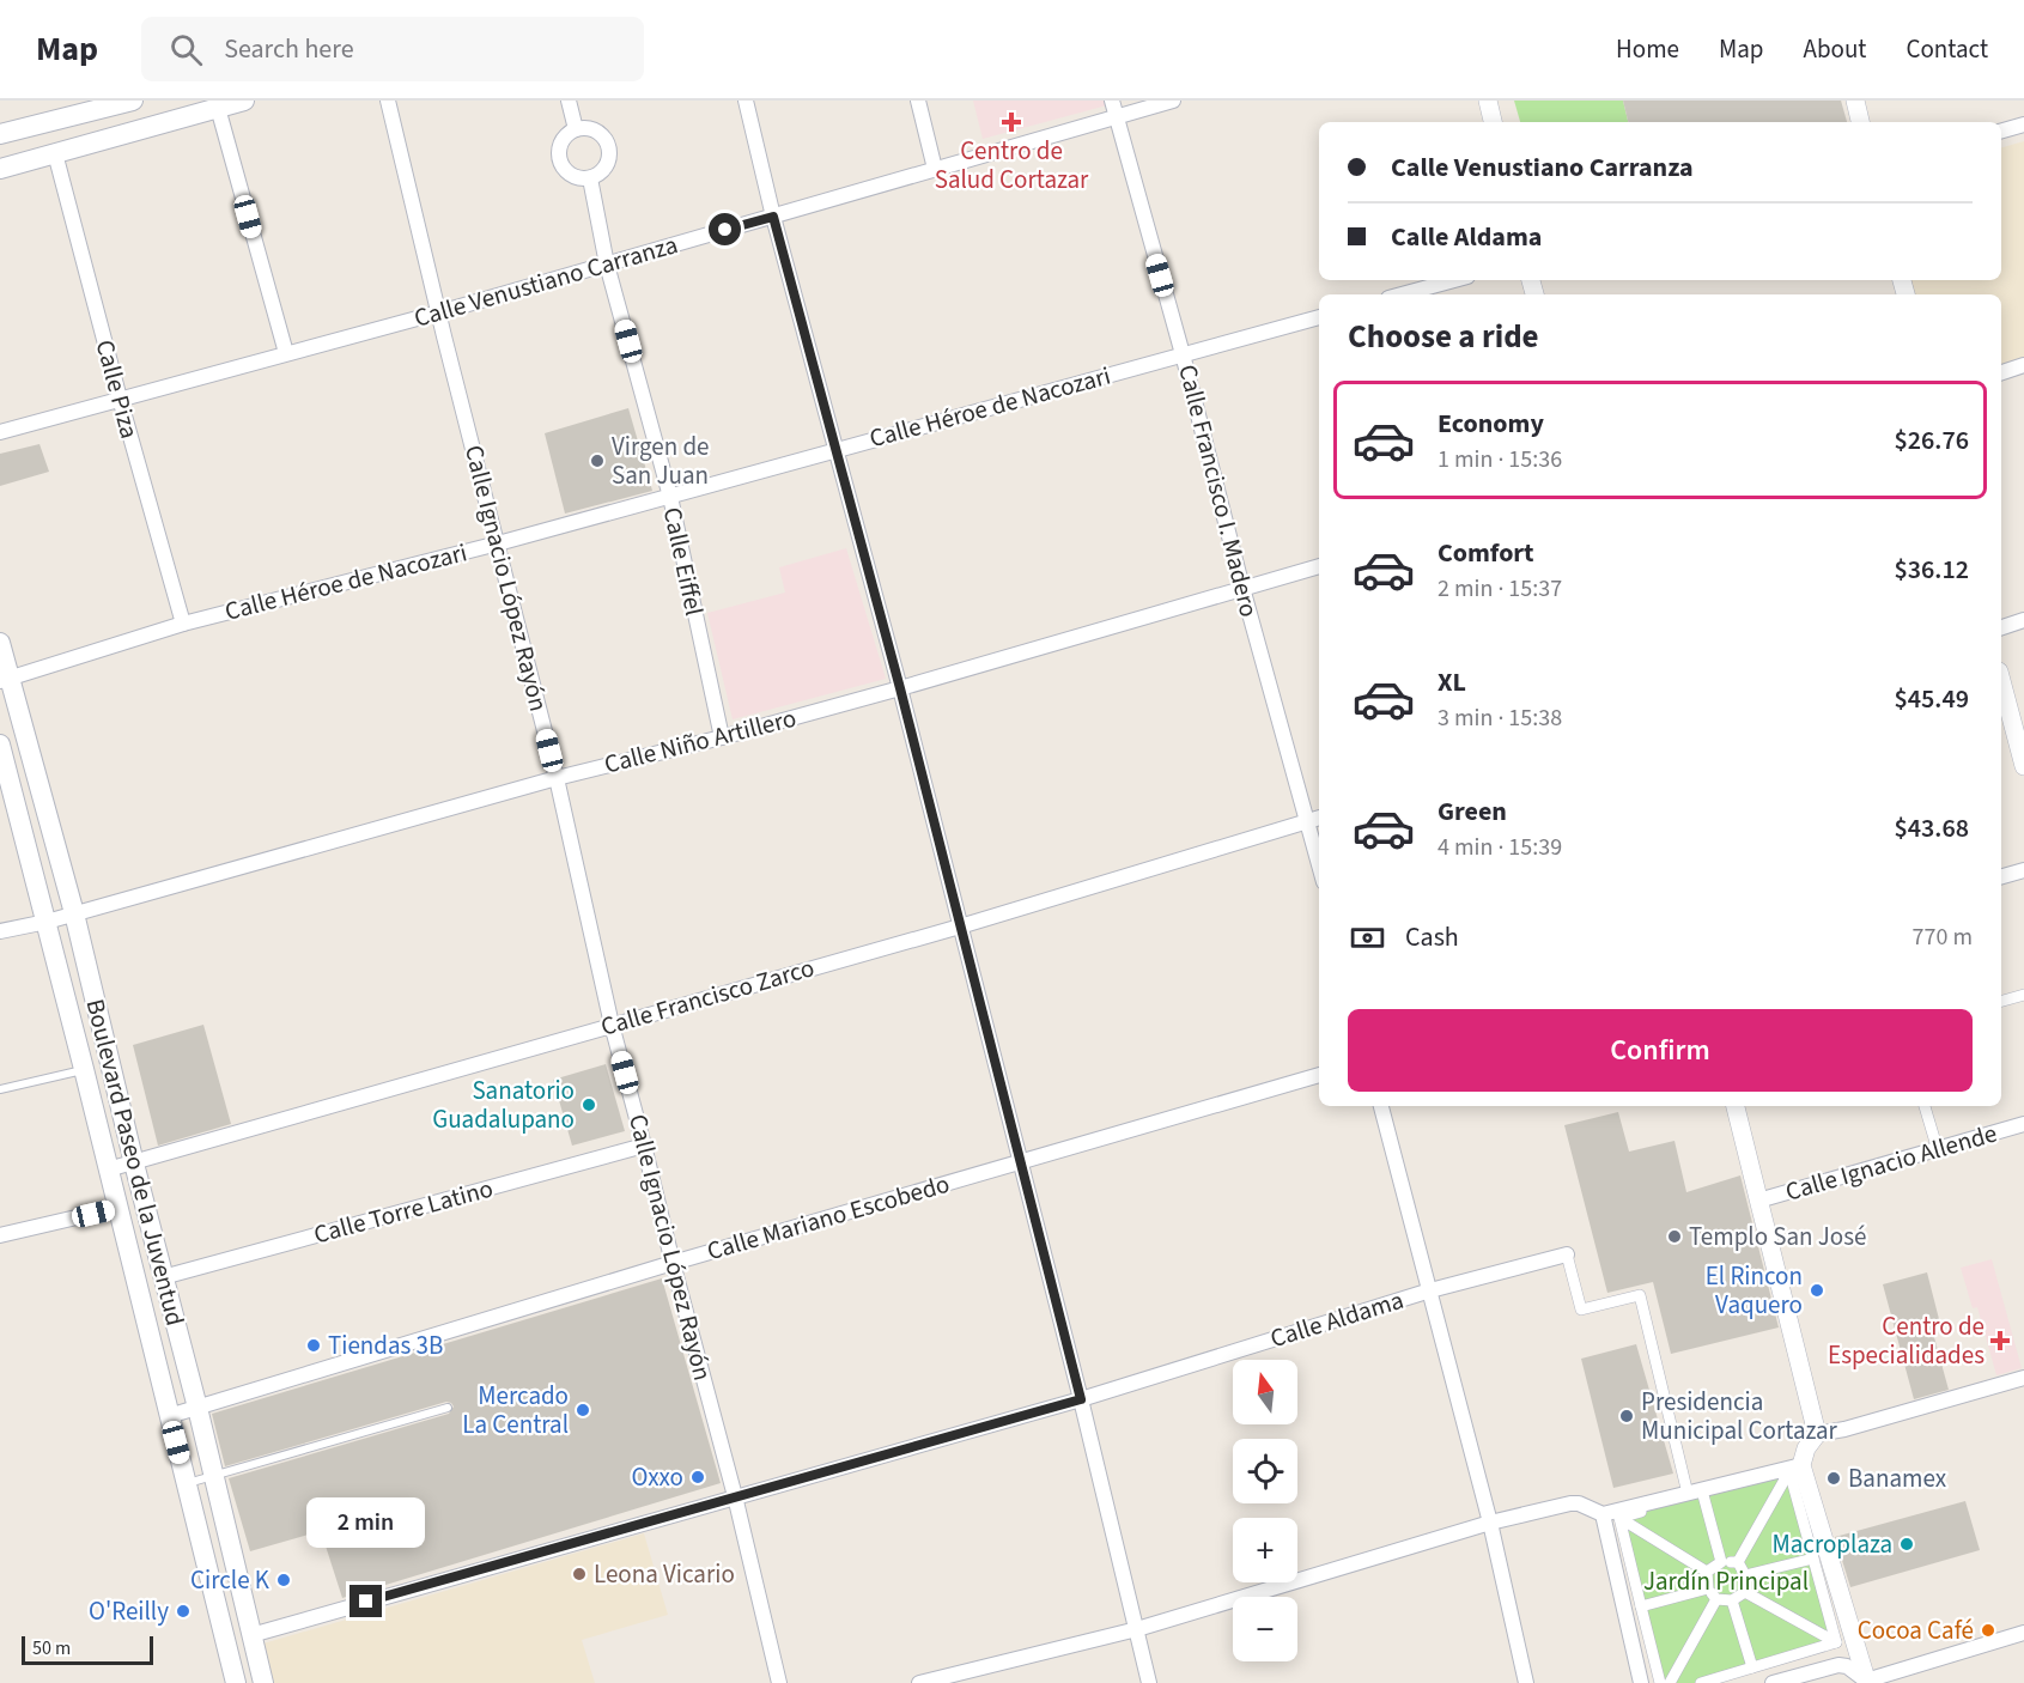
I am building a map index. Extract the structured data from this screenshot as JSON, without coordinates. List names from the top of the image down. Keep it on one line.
{"streets":{"main road":["Boulevard Paseo de la Juventud"],"street":["Calle Venustiano Carranza","Calle Piza","Calle Héroe de Nacozari","Calle Francisco I. Madero","Calle Eiffel","Calle Ignacio López Rayón","Calle Niño Artillero","Calle Francisco Zarco","Calle Ignacio Allende","Calle Torre Latino","Calle Mariano Escobedo","Calle Aldama"]},"crossings":[["Calle Venustiano Carranza","Calle Piza"],["Calle Venustiano Carranza","Calle Francisco I. Madero"],["Calle Venustiano Carranza","Calle Eiffel"],["Calle Venustiano Carranza","Calle Ignacio López Rayón"],["Calle Piza","Calle Héroe de Nacozari"],["Calle Héroe de Nacozari","Calle Francisco I. Madero"],["Calle Héroe de Nacozari","Calle Eiffel"],["Calle Héroe de Nacozari","Calle Ignacio López Rayón"],["Calle Héroe de Nacozari","Boulevard Paseo de la Juventud"],["Calle Francisco I. Madero","Calle Niño Artillero"],["Calle Francisco I. Madero","Calle Francisco Zarco"],["Calle Eiffel","Calle Niño Artillero"],["Calle Ignacio López Rayón","Calle Niño Artillero"],["Calle Ignacio López Rayón","Calle Francisco Zarco"],["Calle Ignacio López Rayón","Calle Torre Latino"],["Calle Ignacio López Rayón","Calle Mariano Escobedo"],["Calle Ignacio López Rayón","Calle Aldama"],["Calle Niño Artillero","Boulevard Paseo de la Juventud"],["Calle Francisco Zarco","Boulevard Paseo de la Juventud"],["Boulevard Paseo de la Juventud","Calle Torre Latino"],["Boulevard Paseo de la Juventud","Calle Mariano Escobedo"],["Boulevard Paseo de la Juventud","Calle Aldama"]],"parks":["Jardín Principal"],"places":{"health":["Centro de Salud Cortazar","Centro de Especialidades"],"other":["Virgen de San Juan","Sanatorio Guadalupano","Templo San José","El Rincon Vaquero","Tiendas 3B","Mercado La Central","Presidencia Municipal Cortazar","Oxxo","Banamex","Macroplaza","Leona Vicario","Circle K","O'Reilly","Cocoa Café"]},"scale_bar":"50 m","north":"top","page":{"header":"Map","search":"Search here","nav":["Home","Map","About","Contact"],"banner":["Calle Venustiano Carranza","Calle Aldama"],"heading":"Choose a ride","list":[{"name":"Economy","note":"1 min · 15:36","value":"$26.76"},{"name":"Comfort","note":"2 min · 15:37","value":"$36.12"},{"name":"XL","note":"3 min · 15:38","value":"$45.49"},{"name":"Green","note":"4 min · 15:39","value":"$43.68"}],"pay":["Cash","770 m"],"buttons":"Confirm","map_buttons":["+","−"],"bubble":"2 min","scale":"50 m"}}
